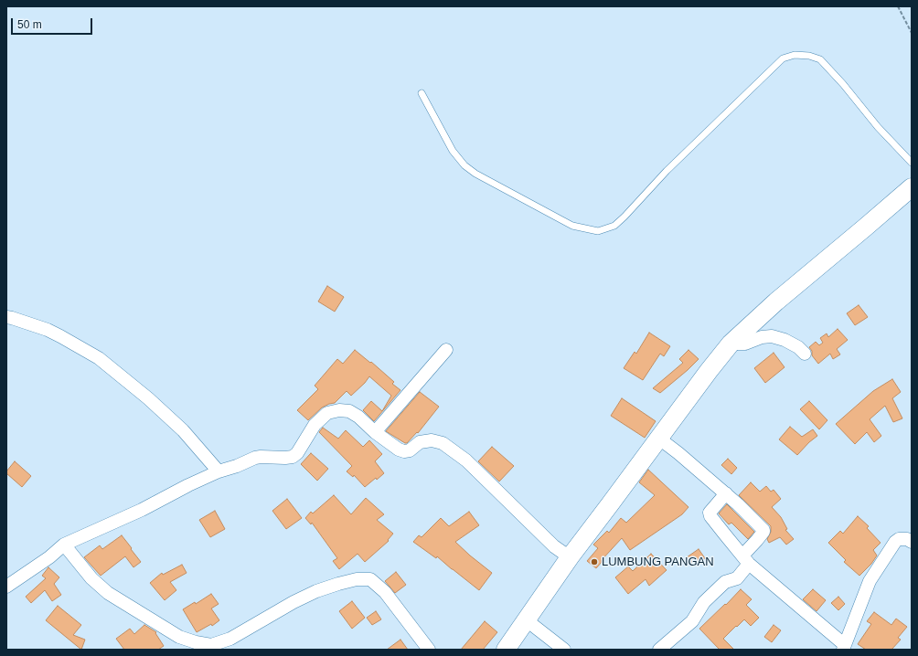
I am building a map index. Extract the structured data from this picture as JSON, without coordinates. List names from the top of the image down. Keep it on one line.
{"places":["LUMBUNG PANGAN"],"scale_bar":"50 m"}
